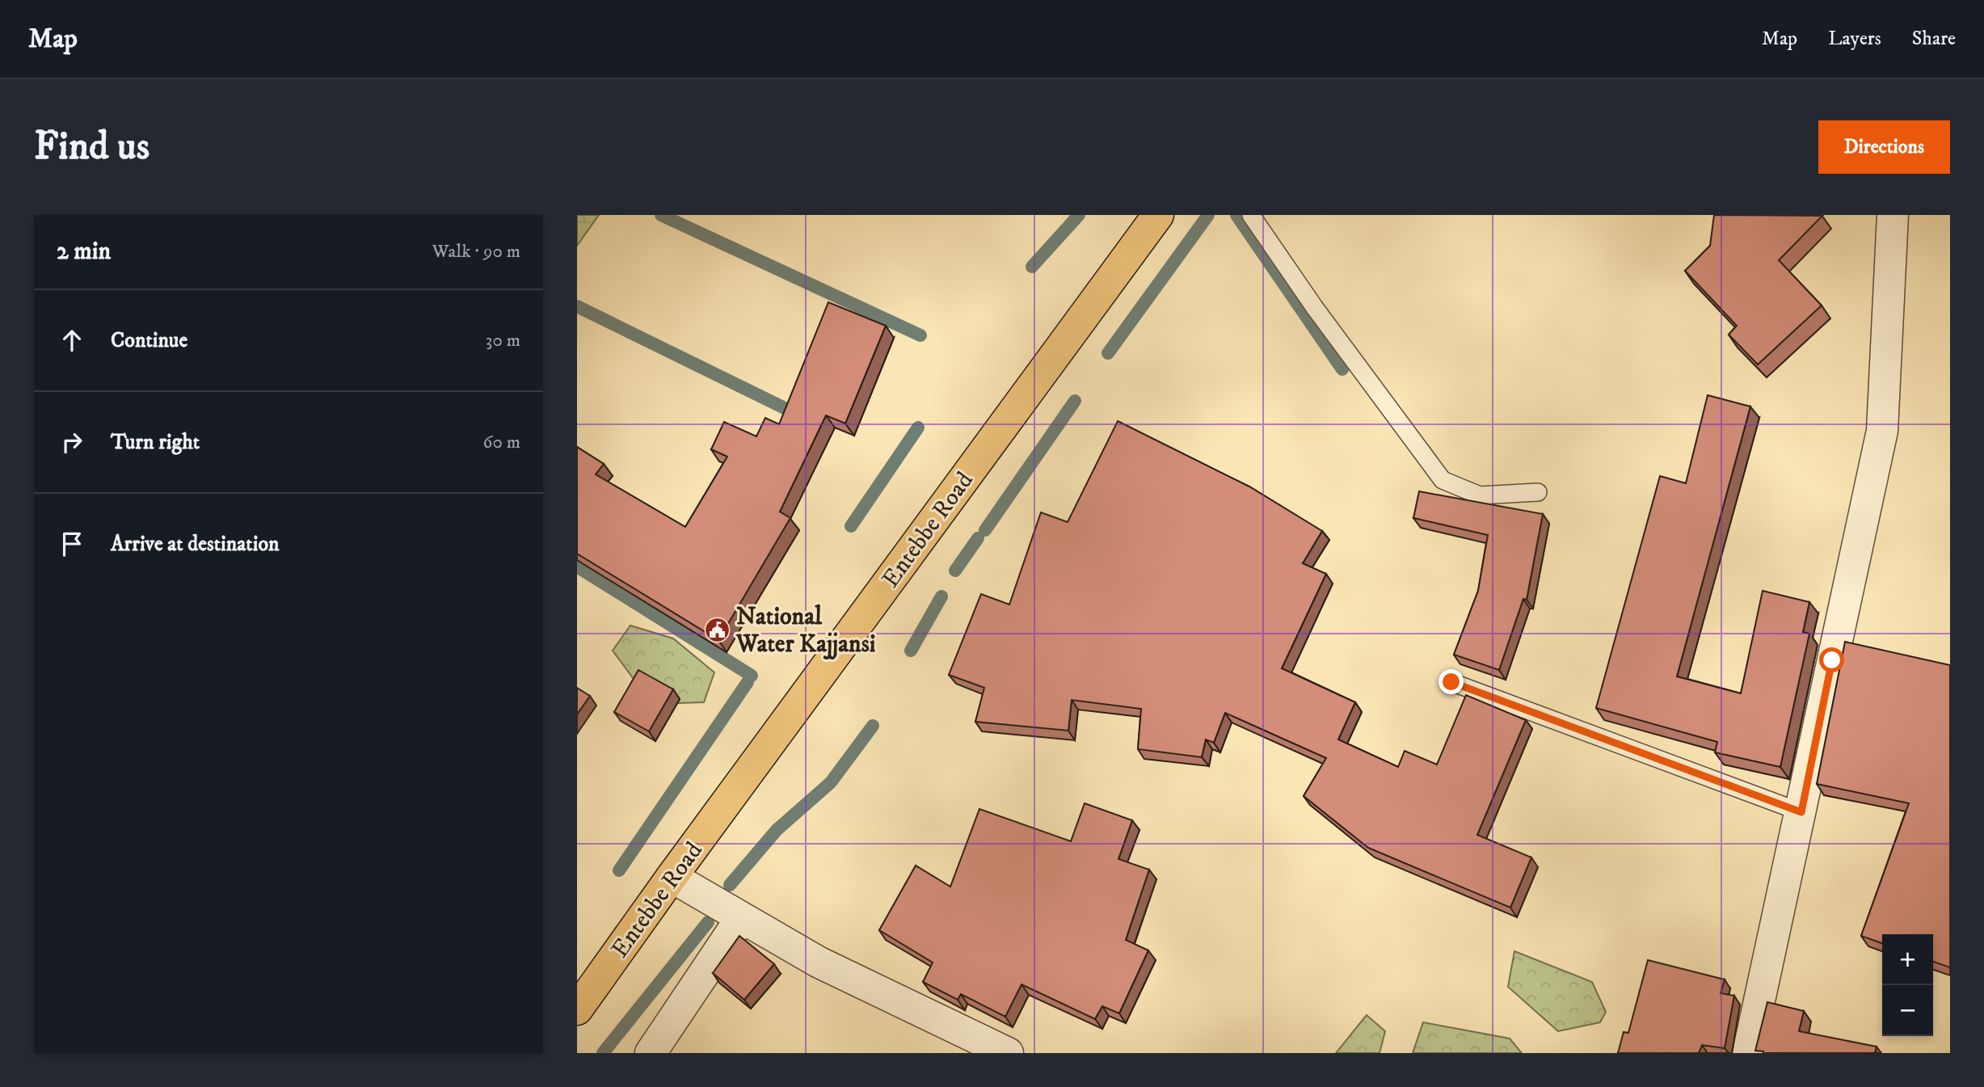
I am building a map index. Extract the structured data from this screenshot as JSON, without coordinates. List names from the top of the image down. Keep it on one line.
{"streets":{"main road":["Entebbe Road"]},"places":{"public building":["National Water Kajjansi"]},"page":{"header":"Map","nav":["Map","Layers","Share"],"buttons":"Directions","title":"Find us","heading":["2 min","Walk · 90 m"],"list":[["Continue","30 m"],["Turn right","60 m"],"Arrive at destination"],"map_buttons":["+","−"]}}
